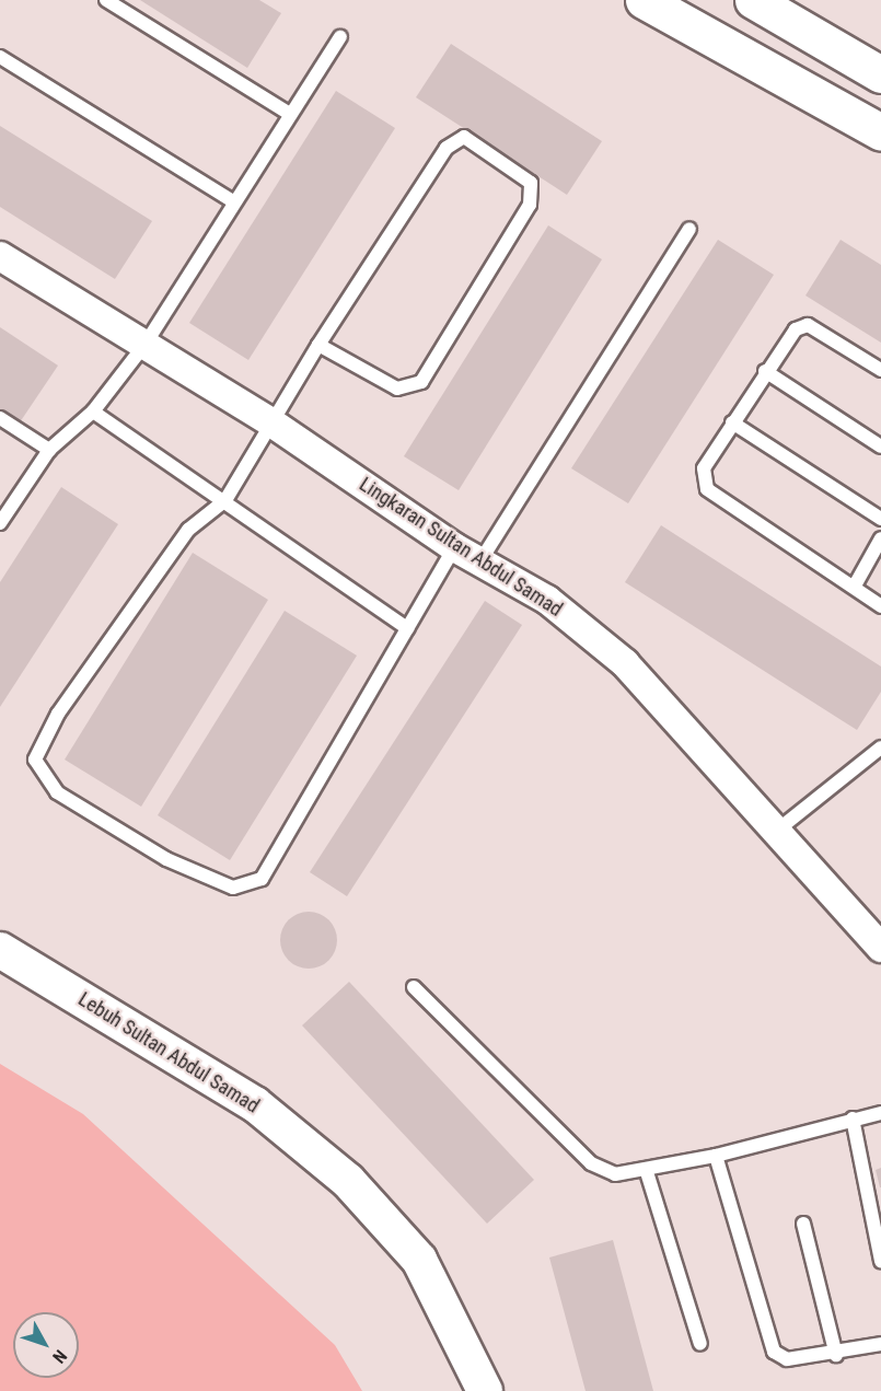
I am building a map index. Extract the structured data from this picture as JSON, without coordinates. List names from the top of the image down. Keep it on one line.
{"streets":{"street":["Lingkaran Sultan Abdul Samad","Lebuh Sultan Abdul Samad"]},"north":"bottom right"}
